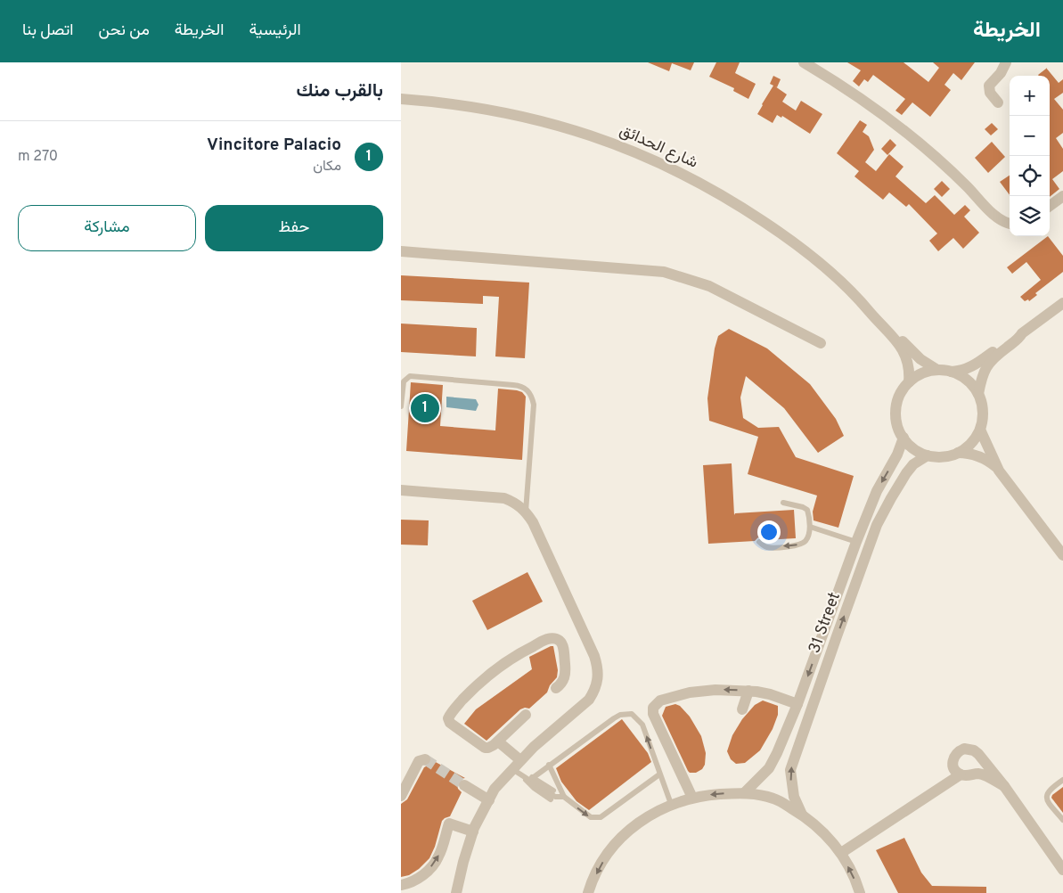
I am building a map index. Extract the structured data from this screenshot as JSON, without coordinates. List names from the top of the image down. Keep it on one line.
{"streets":{"street":["شارع الحدائق","31 Street"]},"page":{"header":"الخريطة","nav":["الرئيسية","الخريطة","من نحن","اتصل بنا"],"heading":"بالقرب منك","map_buttons":["+","−"],"list":[{"mark":"1","name":"Vincitore Palacio","note":"مكان","value":"270 m"}],"buttons":["حفظ","مشاركة"],"pins":"1"}}
